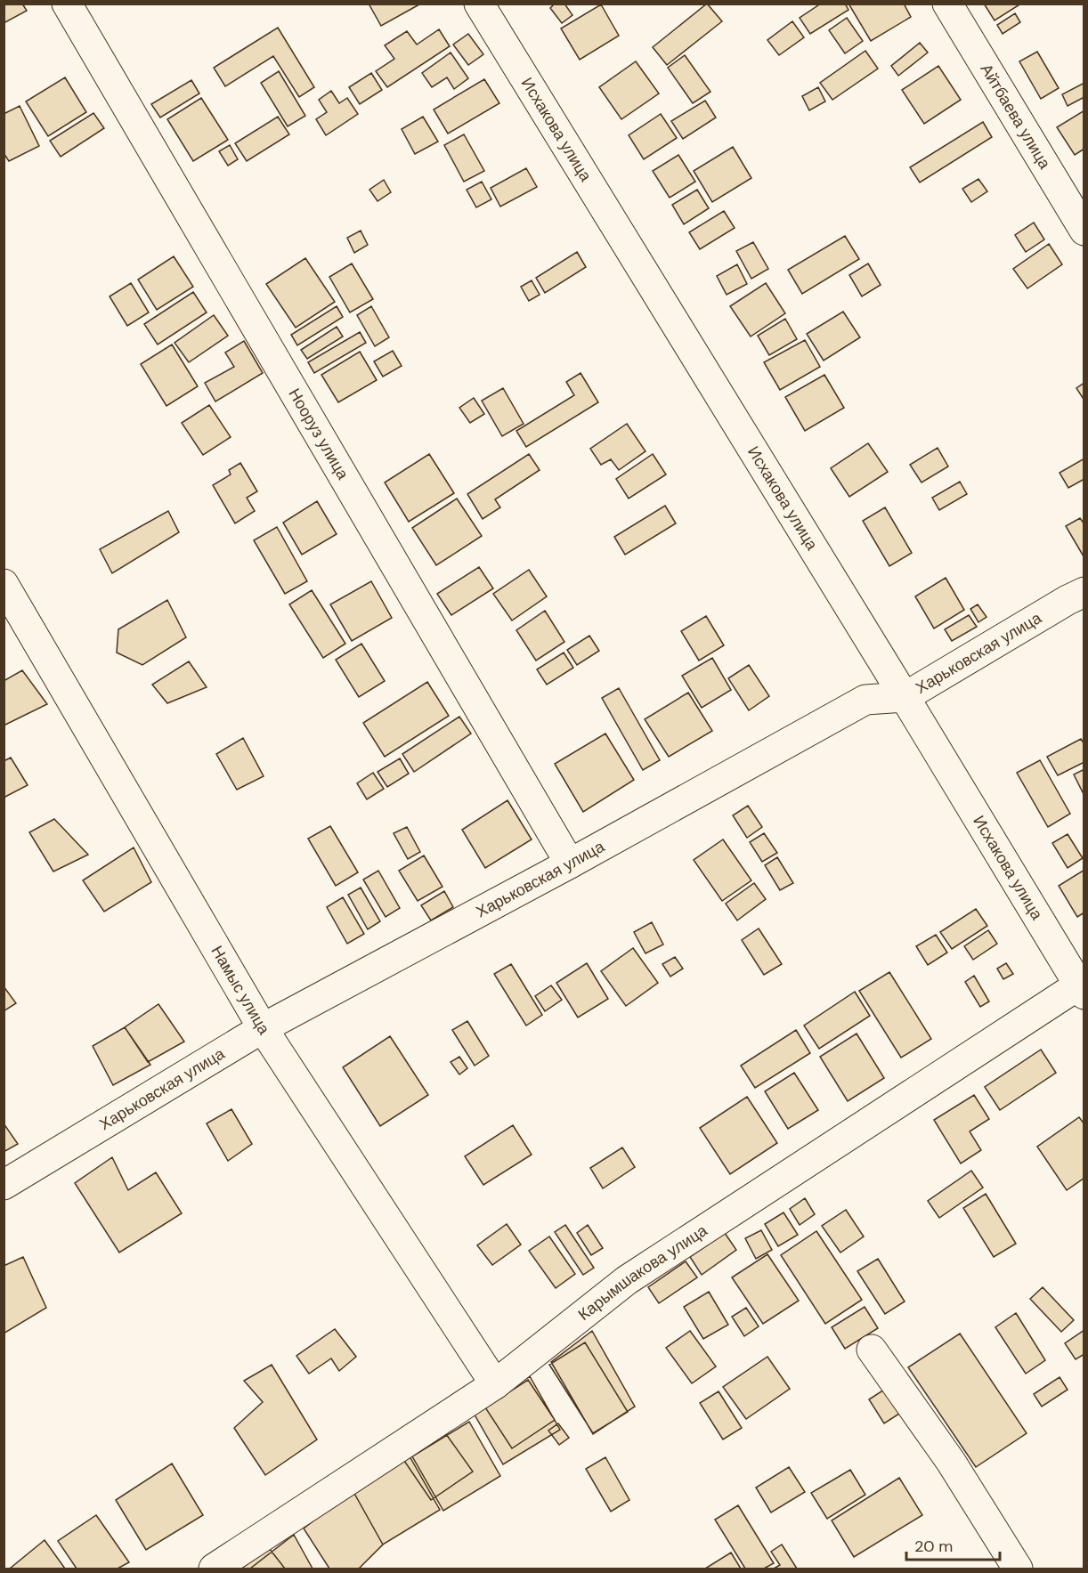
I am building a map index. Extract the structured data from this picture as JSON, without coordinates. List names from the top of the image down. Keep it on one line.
{"streets":{"street":["Айтбаева улица","Исхакова улица","Нооруз улица","Харьковская улица","Намыс улица","Карымшакова улица"]},"crossings":[["Исхакова улица","Харьковская улица"],["Исхакова улица","Карымшакова улица"],["Нооруз улица","Харьковская улица"],["Харьковская улица","Намыс улица"],["Намыс улица","Карымшакова улица"]],"scale_bar":"20 m"}
